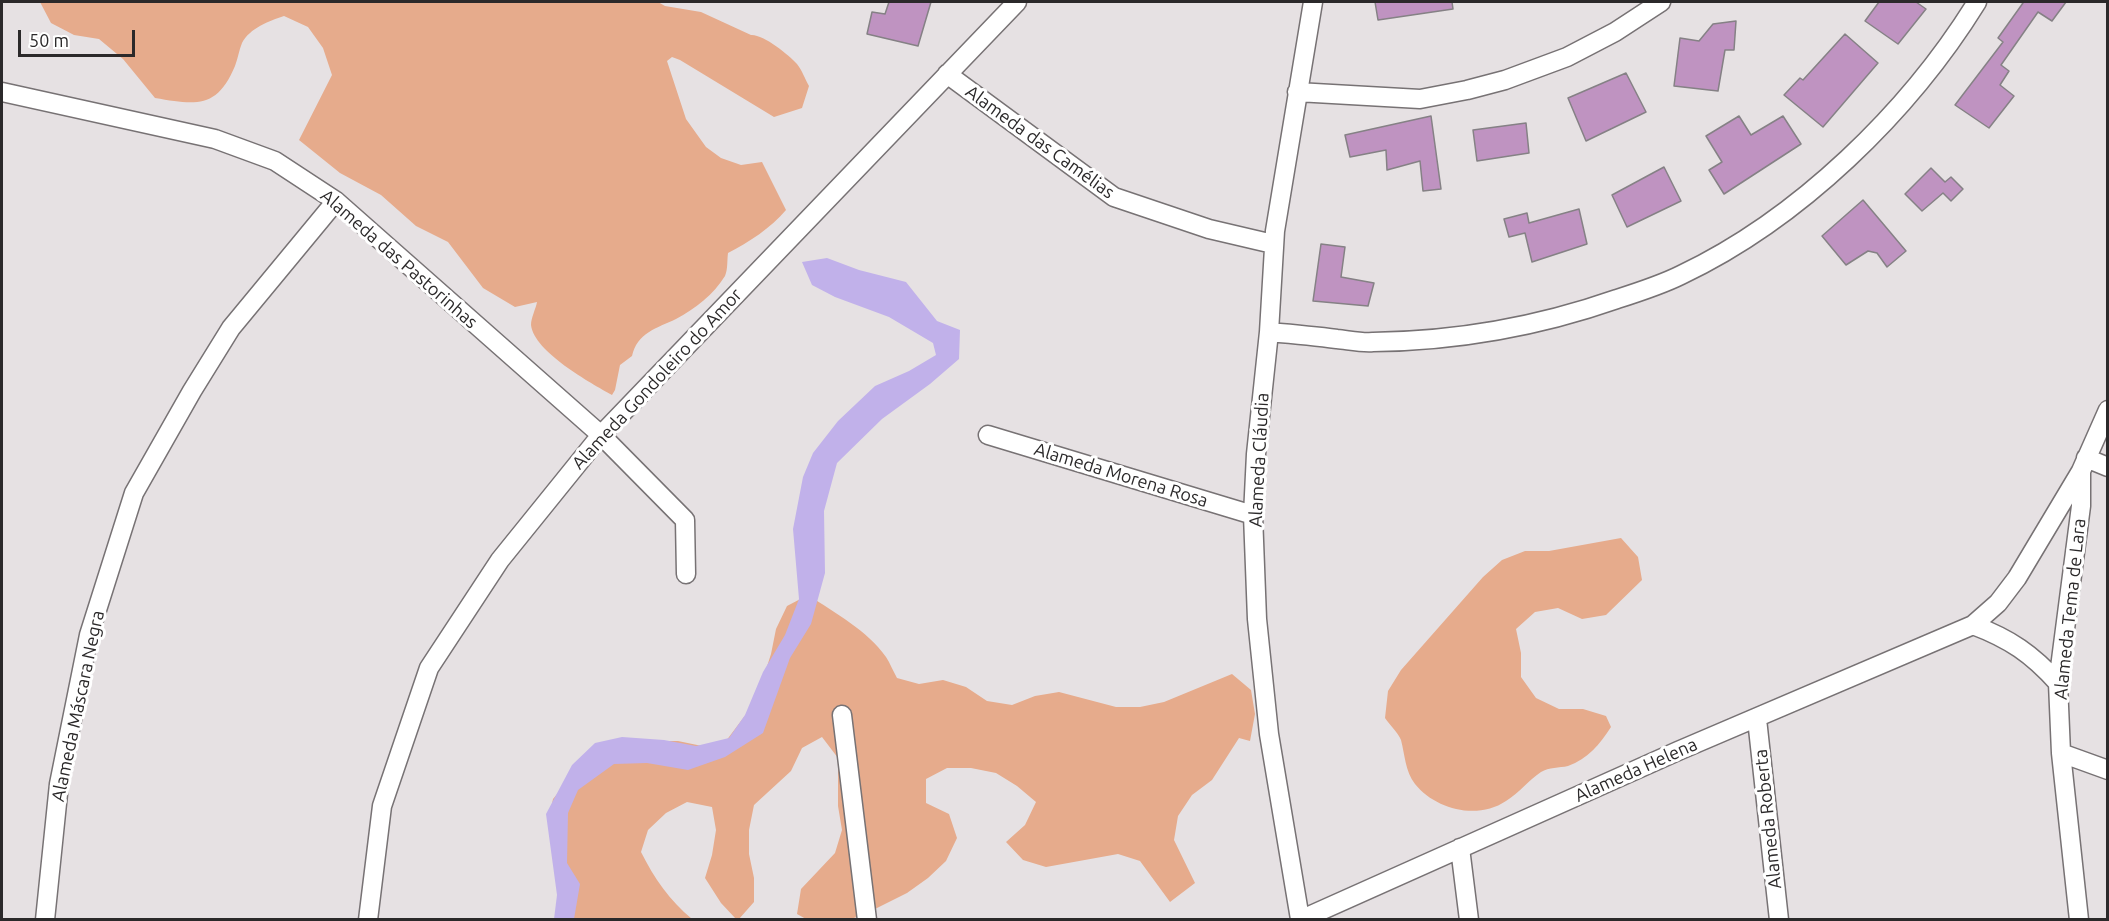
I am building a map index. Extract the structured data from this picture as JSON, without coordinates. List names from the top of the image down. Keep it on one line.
{"streets":{"street":["Alameda das Camélias","Alameda das Pastorinhas","Alameda Gondoleiro do Amor","Alameda Cláudia","Alameda Morena Rosa","Alameda Tema de Lara","Alameda Máscara Negra","Alameda Helena","Alameda Roberta"]},"crossings":[["Alameda das Camélias","Alameda Gondoleiro do Amor"],["Alameda das Camélias","Alameda Cláudia"],["Alameda das Pastorinhas","Alameda Gondoleiro do Amor"],["Alameda das Pastorinhas","Alameda Máscara Negra"],["Alameda Cláudia","Alameda Morena Rosa"],["Alameda Cláudia","Alameda Helena"],["Alameda Tema de Lara","Alameda Helena"],["Alameda Helena","Alameda Roberta"]],"scale_bar":"50 m"}
